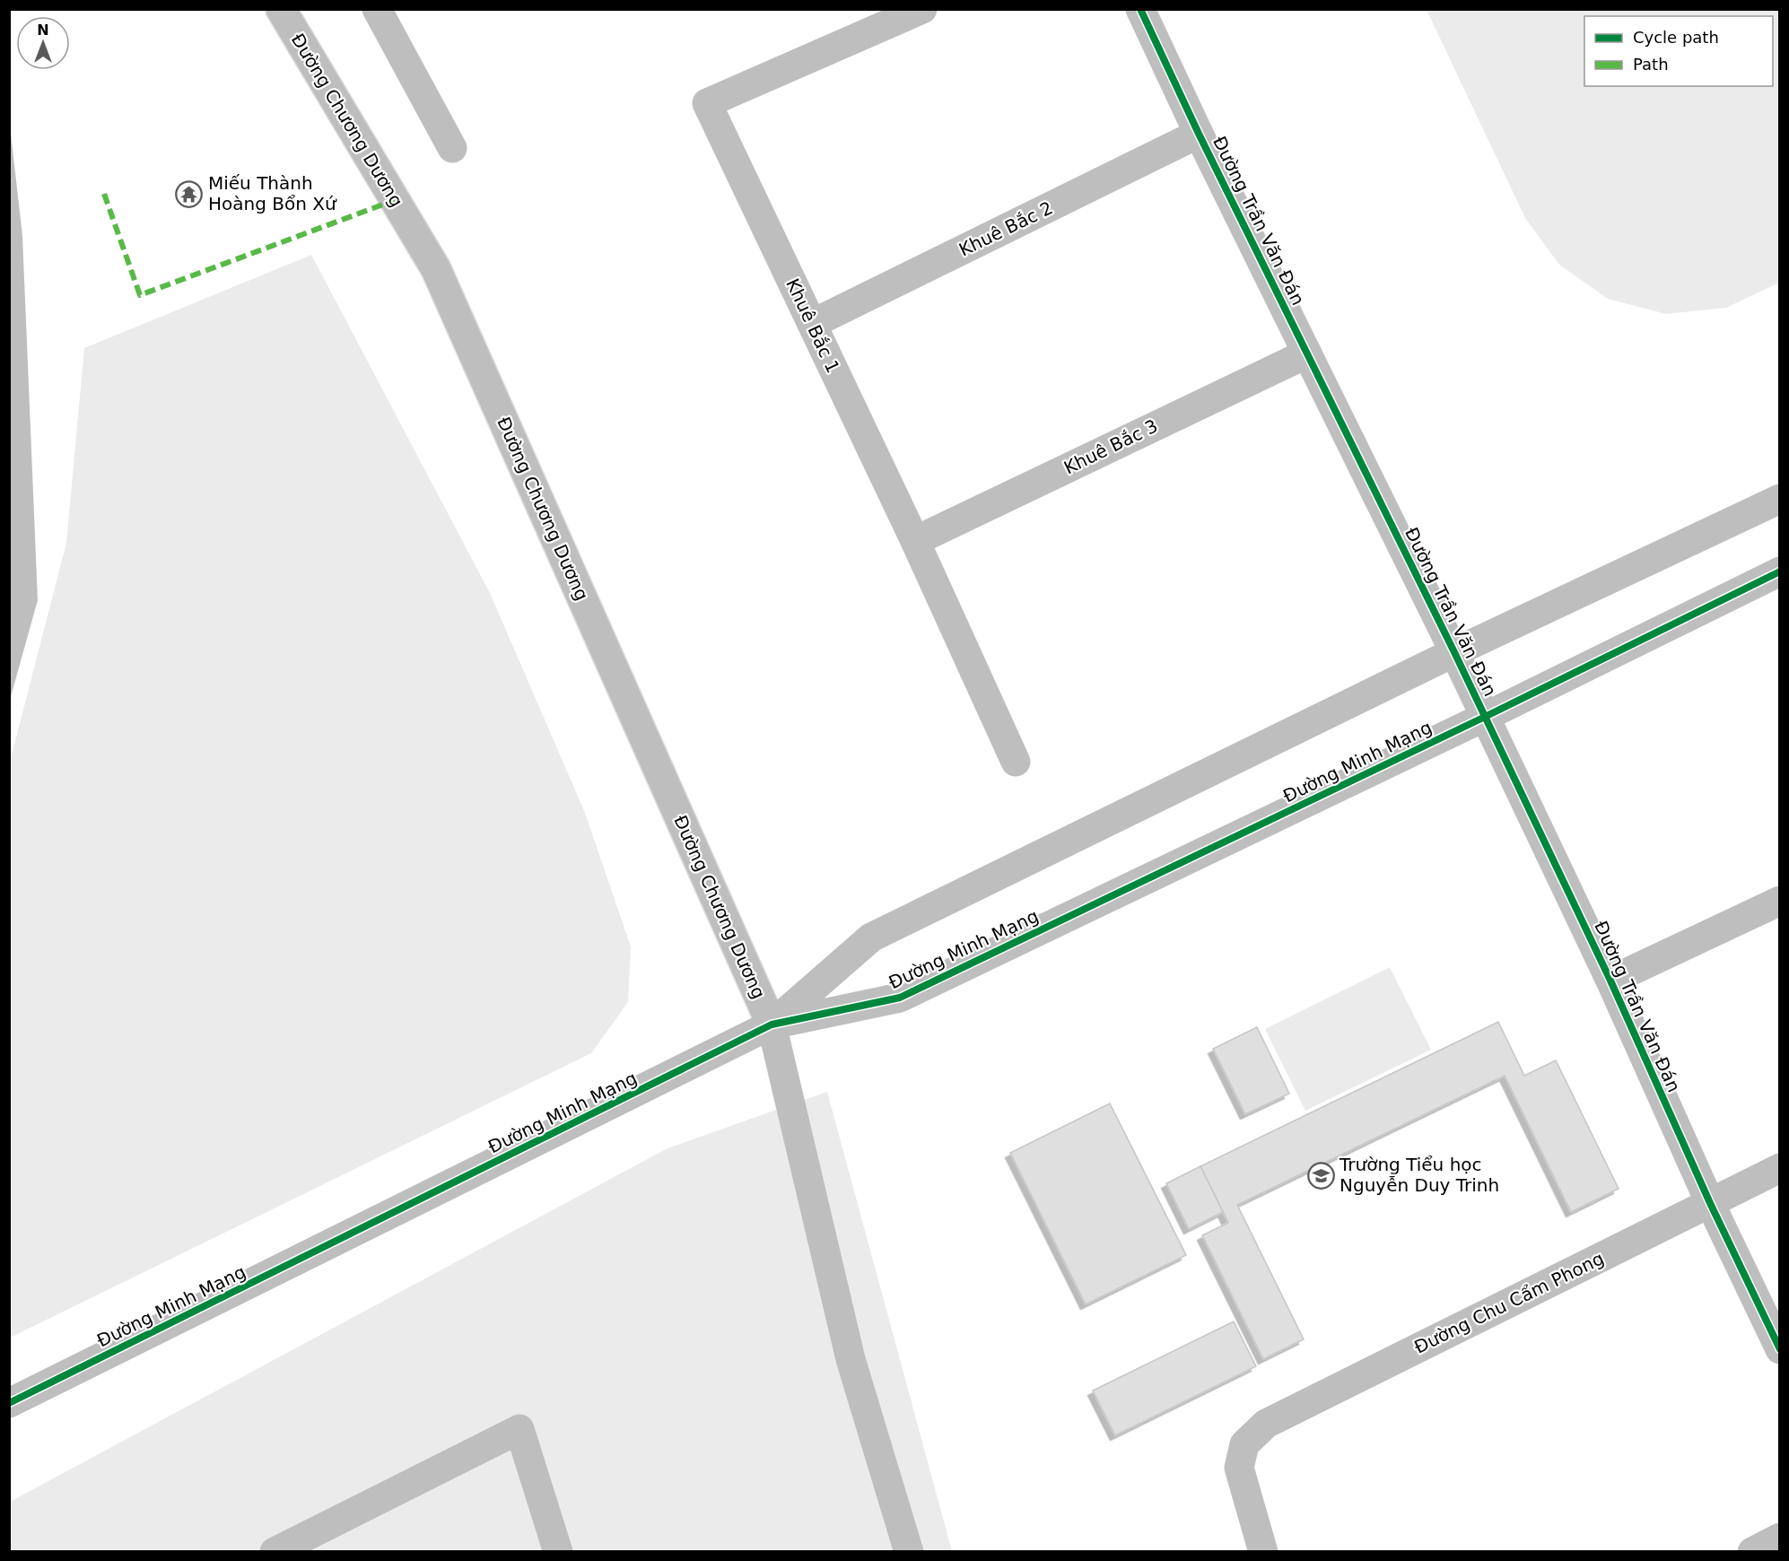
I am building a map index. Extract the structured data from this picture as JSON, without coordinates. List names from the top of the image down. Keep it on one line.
{"streets":{"street":["Đường Chương Dương","Đường Trần Văn Đán","Khuê Bắc 2","Khuê Bắc 1","Khuê Bắc 3","Đường Minh Mạng","Đường Chu Cẩm Phong"]},"crossings":[["Đường Chương Dương","Đường Minh Mạng"],["Đường Trần Văn Đán","Khuê Bắc 2"],["Đường Trần Văn Đán","Khuê Bắc 3"],["Đường Trần Văn Đán","Đường Minh Mạng"],["Đường Trần Văn Đán","Đường Chu Cẩm Phong"],["Khuê Bắc 2","Khuê Bắc 1"],["Khuê Bắc 1","Khuê Bắc 3"]],"places":{"temple":["Miếu Thành Hoàng Bổn Xứ"],"school or university":["Trường Tiểu học Nguyễn Duy Trinh"]},"legend":["Cycle path","Path"],"north":"top"}
